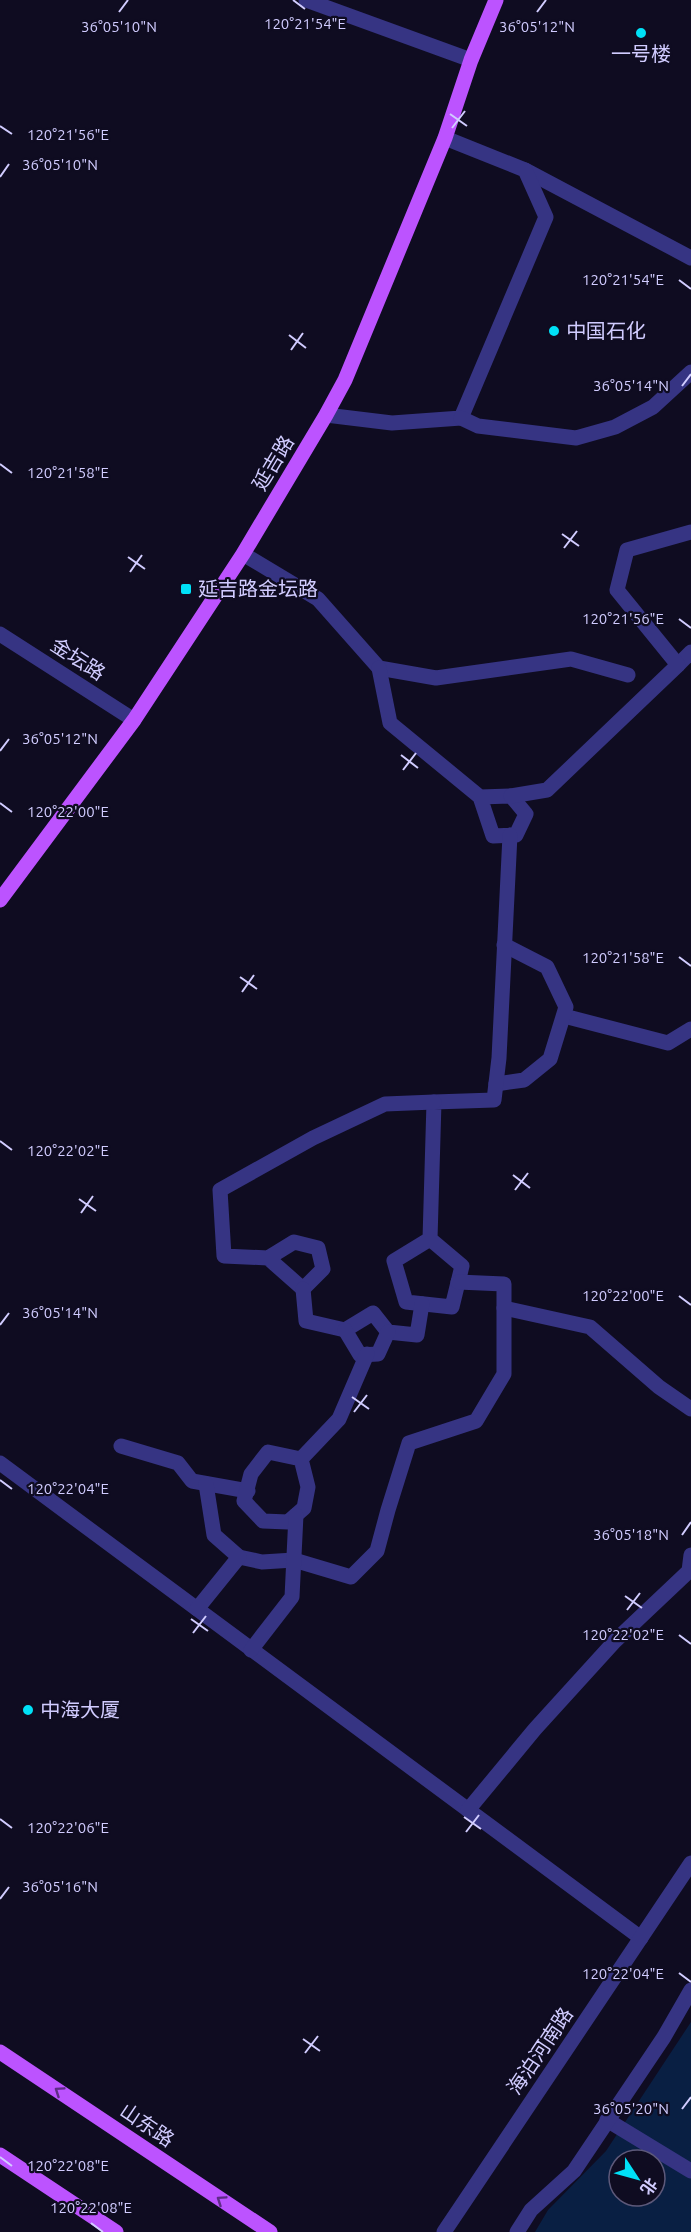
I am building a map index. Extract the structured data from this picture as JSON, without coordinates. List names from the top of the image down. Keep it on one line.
{"streets":{"main road":["延吉路","山东路"],"street":["金坛路","海泊河南路"]},"crossings":[["延吉路","金坛路"]],"places":{"other":["一号楼","中国石化","中海大厦"],"transit":["延吉路金坛路"]},"north":"bottom right","coordinates":["120°21'54\"E","36°05'10\"N","36°05'12\"N","120°21'56\"E","36°05'14\"N","120°21'58\"E","120°22'00\"E","120°22'02\"E","120°22'04\"E","36°05'18\"N","120°22'06\"E","36°05'16\"N","36°05'20\"N","120°22'08\"E"]}
